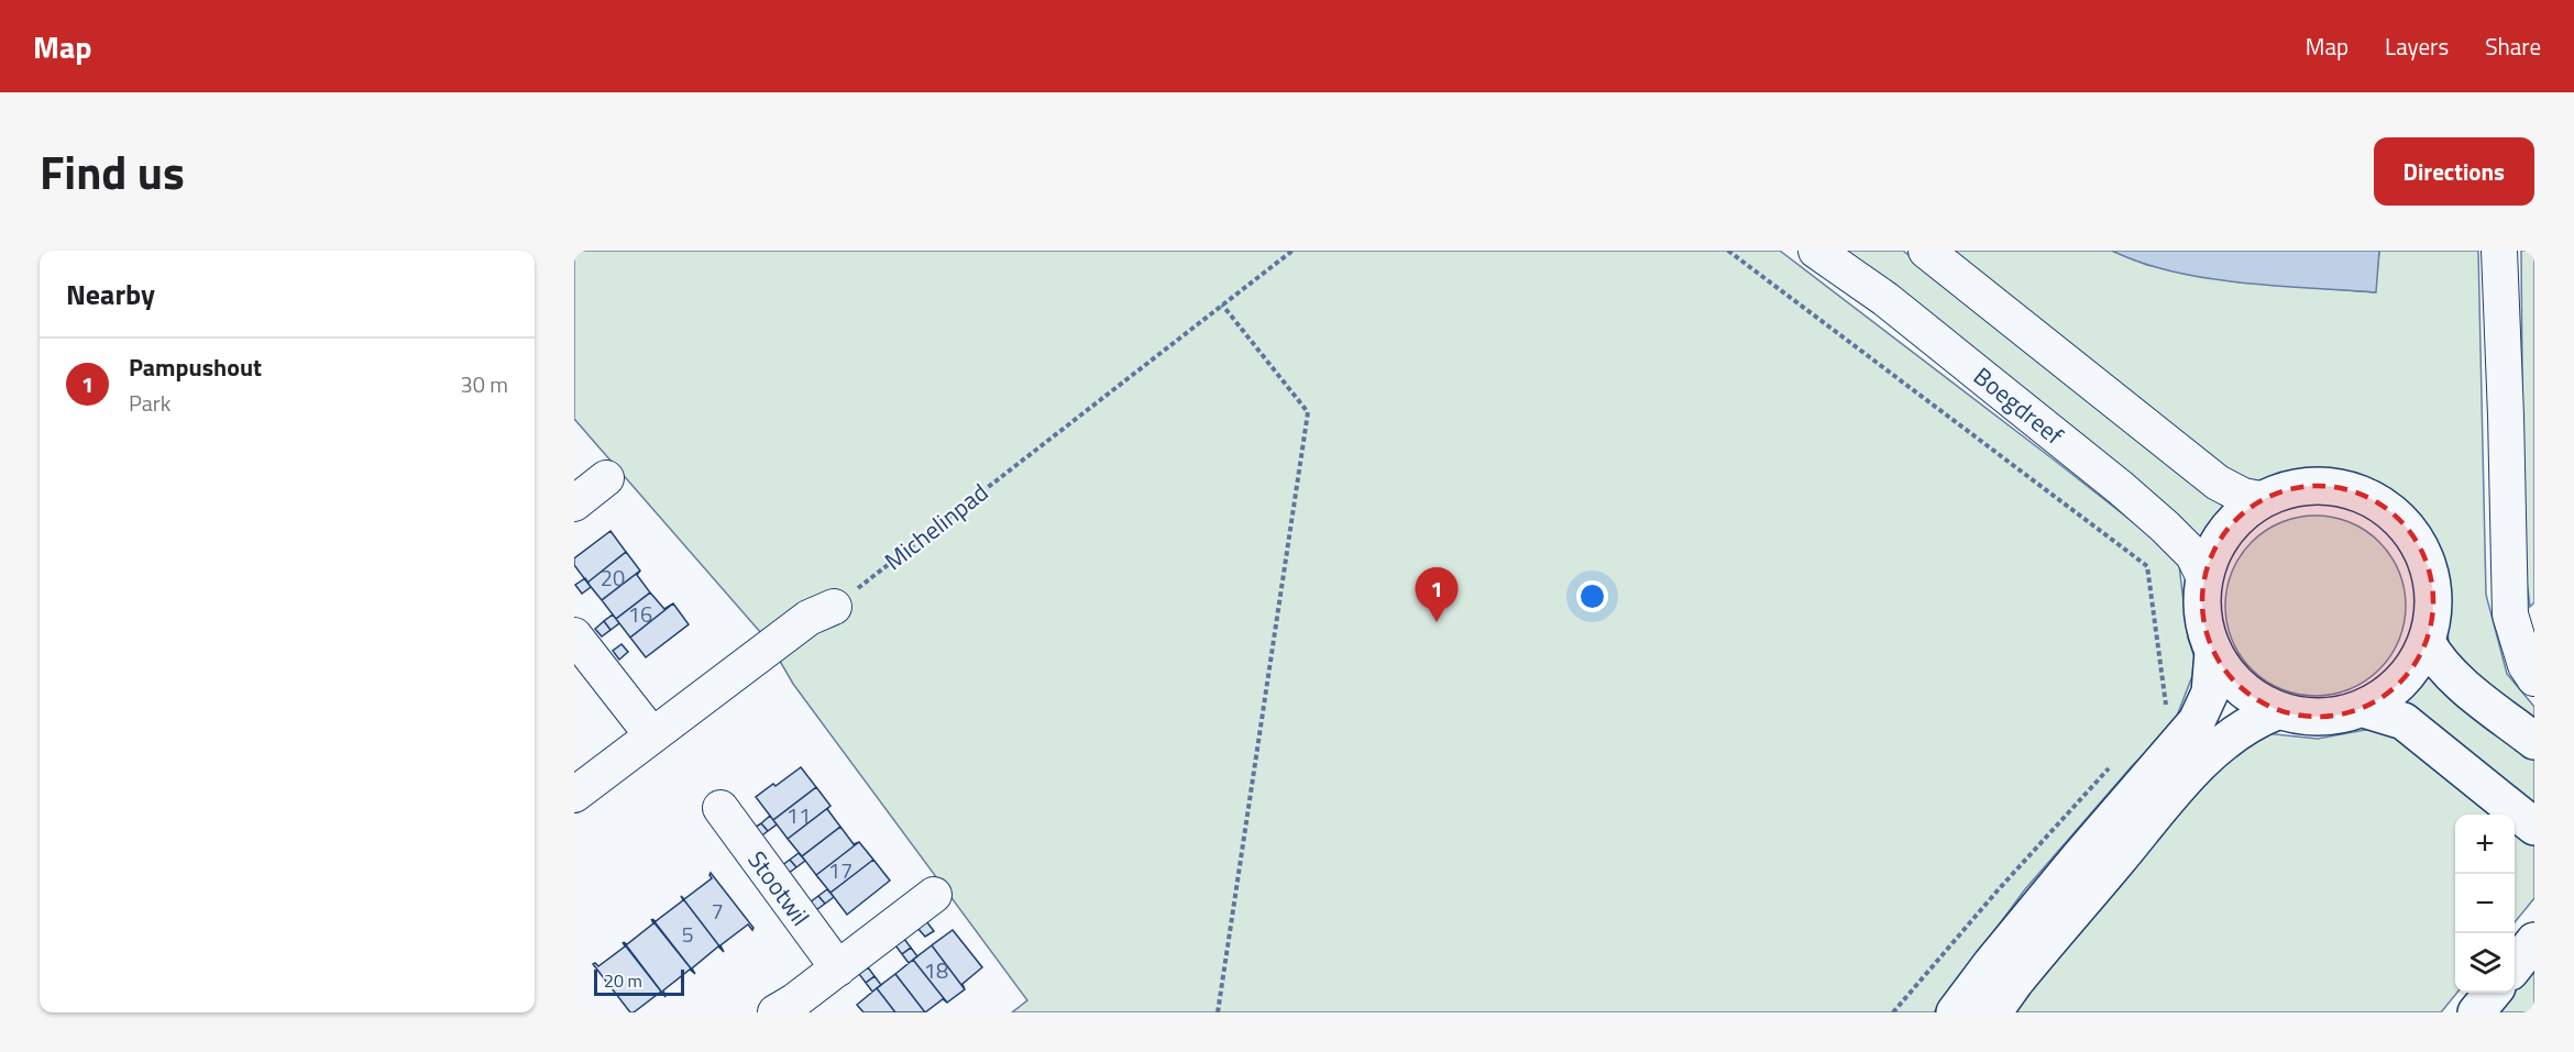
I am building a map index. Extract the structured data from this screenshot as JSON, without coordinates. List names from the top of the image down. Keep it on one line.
{"streets":{"street":["Boegdreef","Stootwil"],"path":["Michelinpad"]},"house_numbers":["20","16","11","17","7","5","18"],"scale_bar":"20 m","page":{"header":"Map","nav":["Map","Layers","Share"],"title":"Find us","buttons":"Directions","heading":"Nearby","list":[{"mark":"1","name":"Pampushout","note":"Park","value":"30 m"}],"pins":"1","map_buttons":["+","−"],"scale":"20 m"}}
